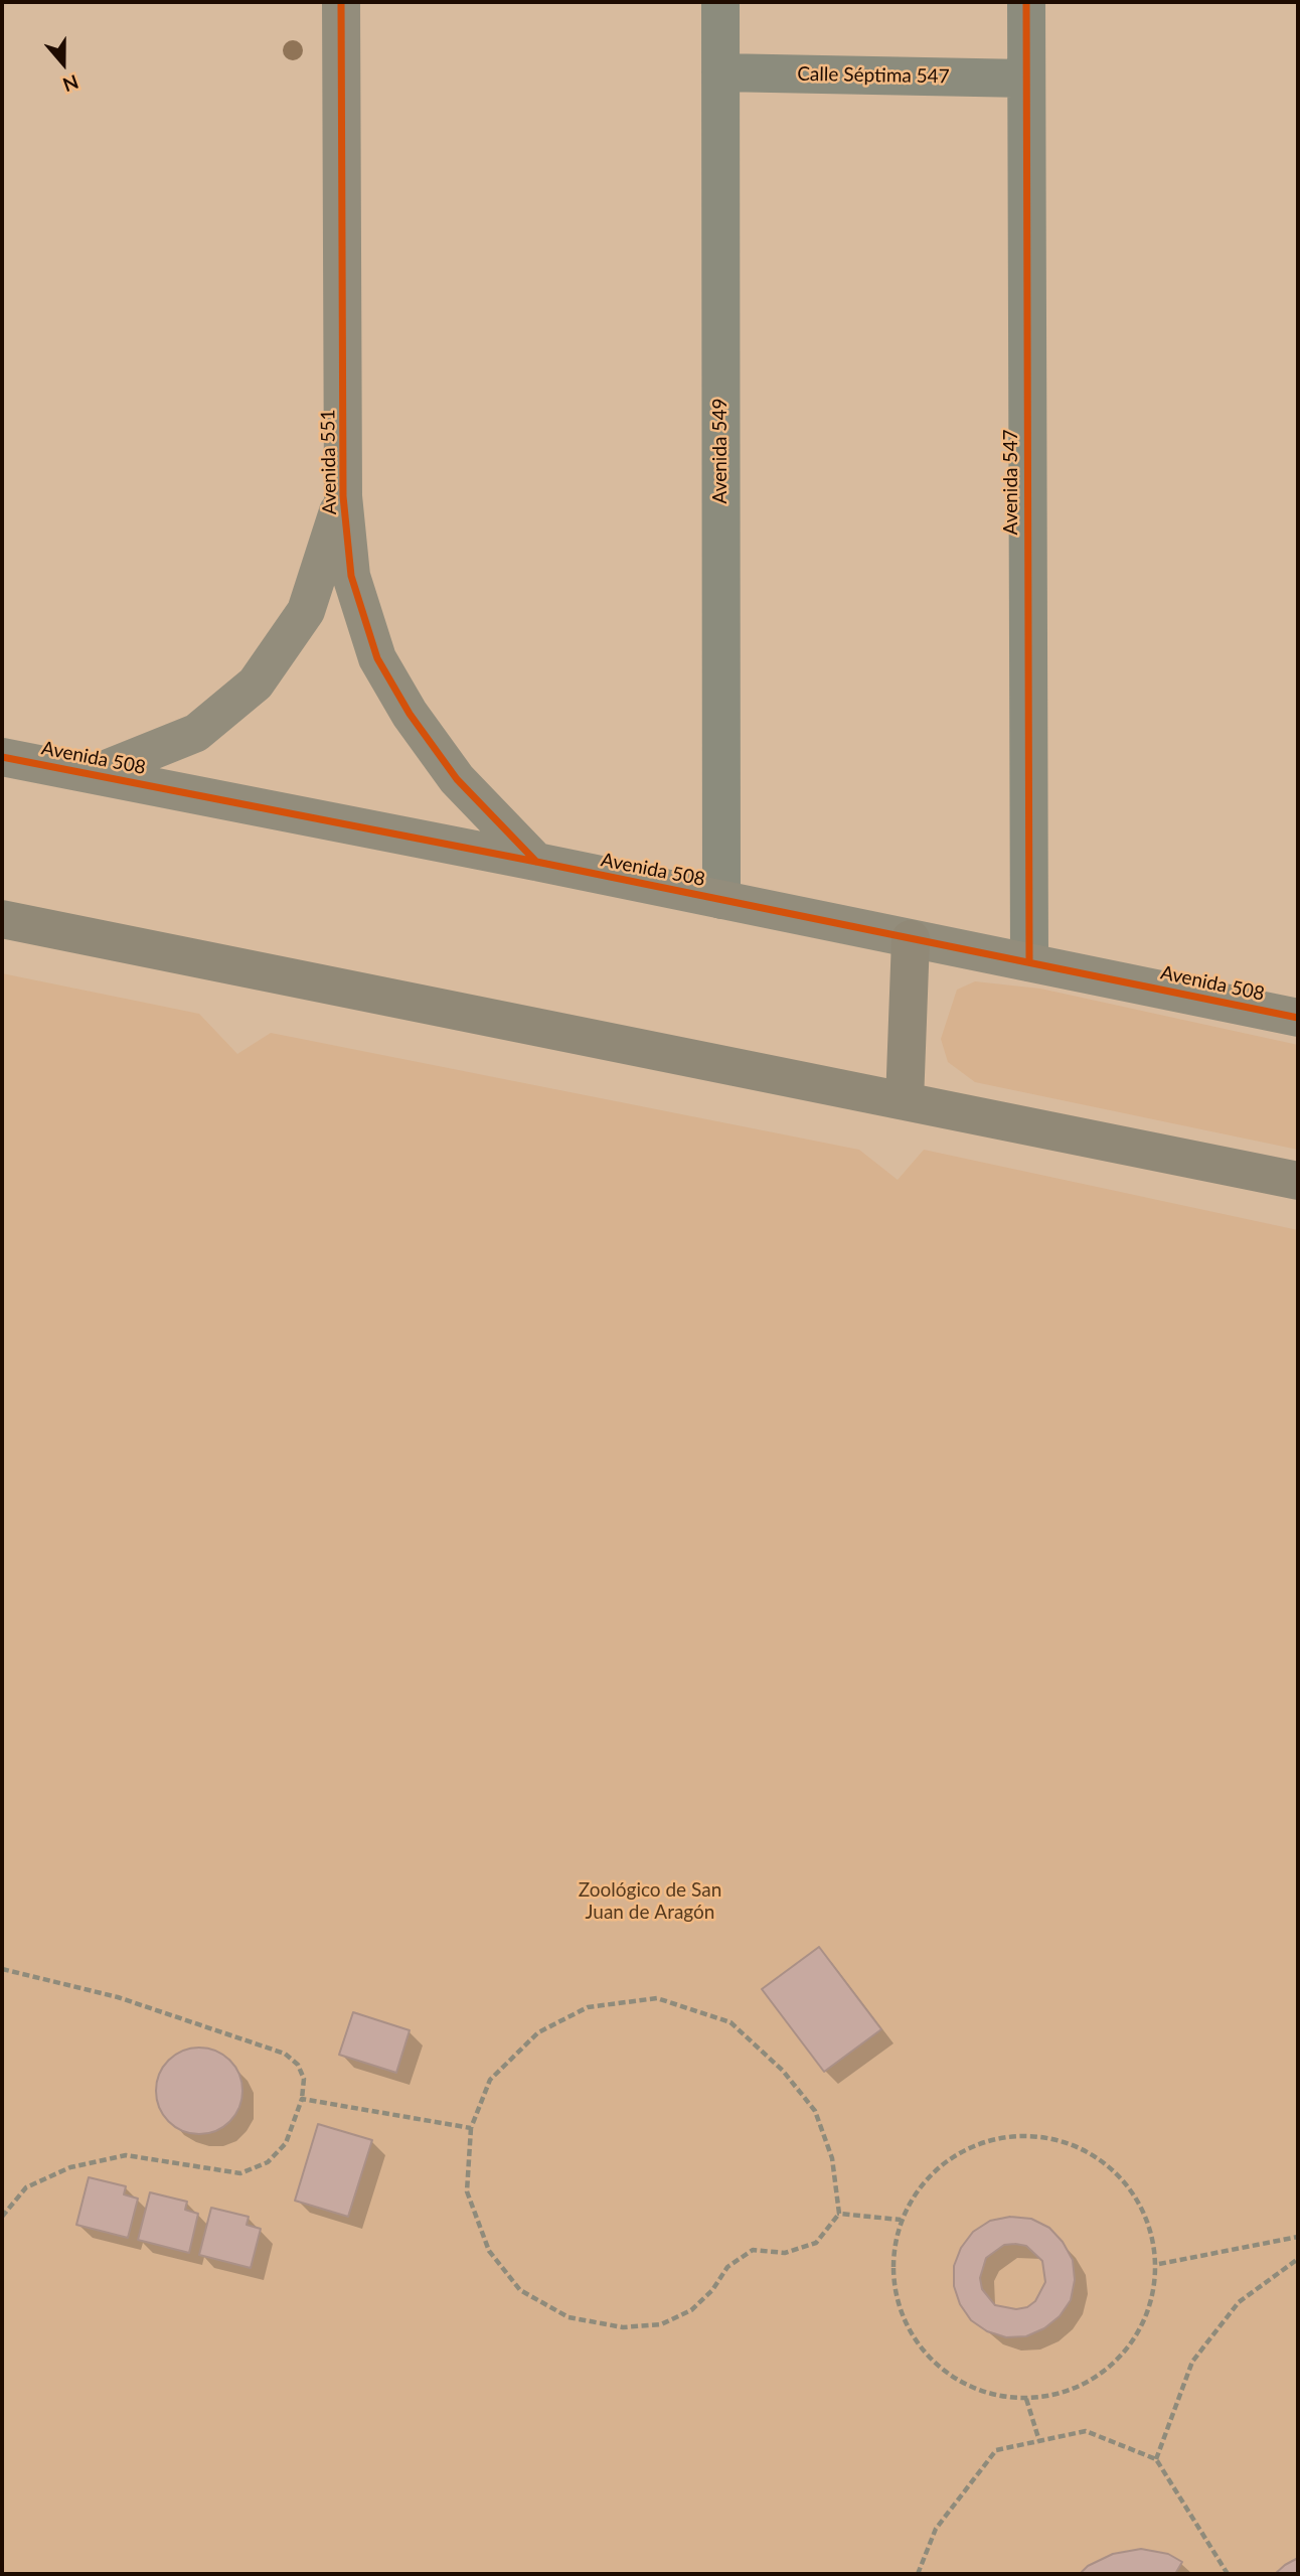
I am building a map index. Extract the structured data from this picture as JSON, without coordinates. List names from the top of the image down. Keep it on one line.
{"streets":{"street":["Calle Séptima 547","Avenida 549","Avenida 551","Avenida 547","Avenida 508"]},"crossings":[["Calle Séptima 547","Avenida 549"],["Calle Séptima 547","Avenida 547"],["Avenida 549","Avenida 508"],["Avenida 551","Avenida 508"],["Avenida 547","Avenida 508"]],"parks":["Zoológico de San Juan de Aragón"],"north":"bottom"}
